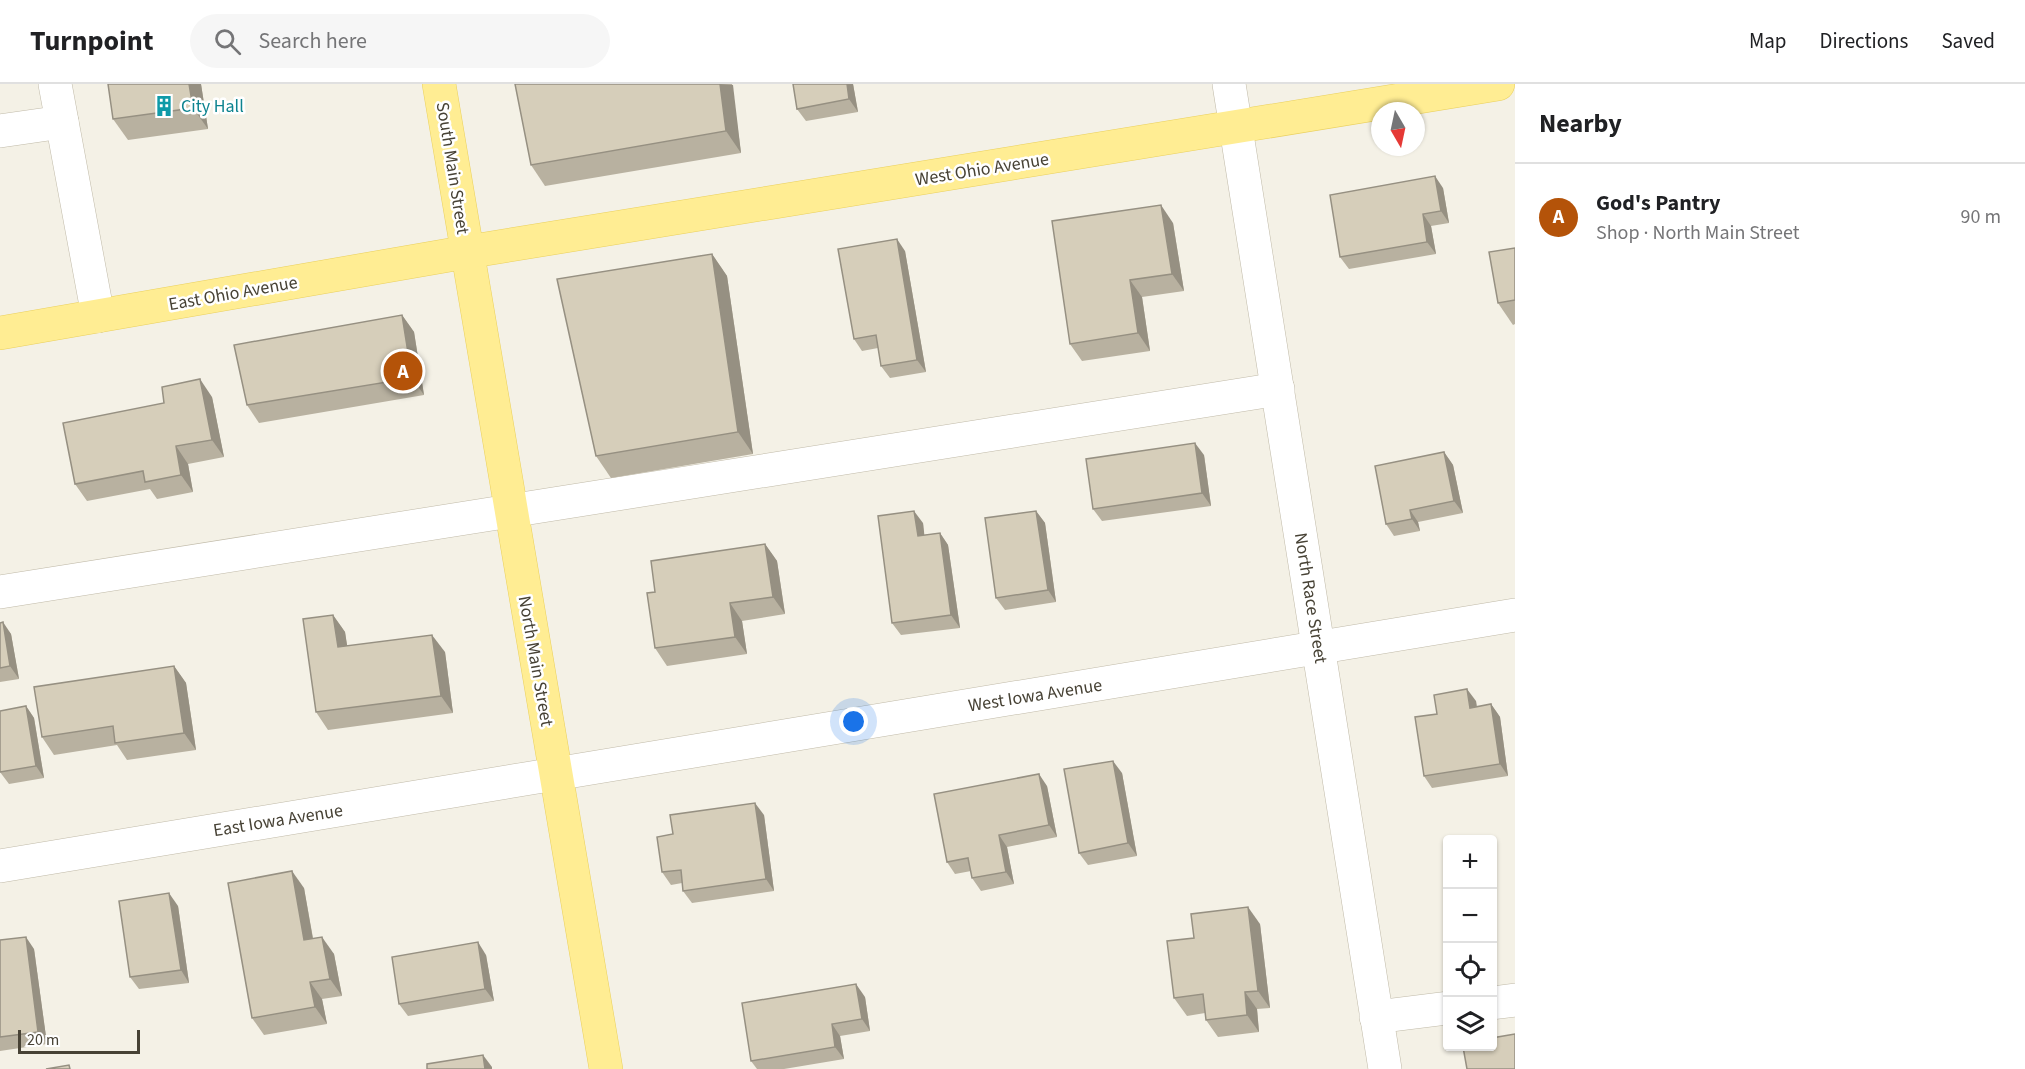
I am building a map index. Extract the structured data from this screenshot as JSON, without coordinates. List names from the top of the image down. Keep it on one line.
{"streets":{"main road":["South Main Street","West Ohio Avenue","East Ohio Avenue","North Main Street"],"street":["North Race Street","West Iowa Avenue","East Iowa Avenue"]},"crossings":[["South Main Street","West Ohio Avenue"],["South Main Street","East Ohio Avenue"],["South Main Street","North Main Street"],["West Ohio Avenue","East Ohio Avenue"],["West Ohio Avenue","North Race Street"],["West Ohio Avenue","North Main Street"],["East Ohio Avenue","North Main Street"],["North Race Street","West Iowa Avenue"],["North Main Street","West Iowa Avenue"],["North Main Street","East Iowa Avenue"],["West Iowa Avenue","East Iowa Avenue"]],"places":{"building":["City Hall"]},"scale_bar":"20 m","north":"bottom","page":{"header":"Turnpoint","search":"Search here","nav":["Map","Directions","Saved"],"heading":"Nearby","list":[{"mark":"A","name":"God's Pantry","note":"Shop · North Main Street","value":"90 m"}],"pins":"A","map_buttons":["+","−"],"scale":"20 m"}}
